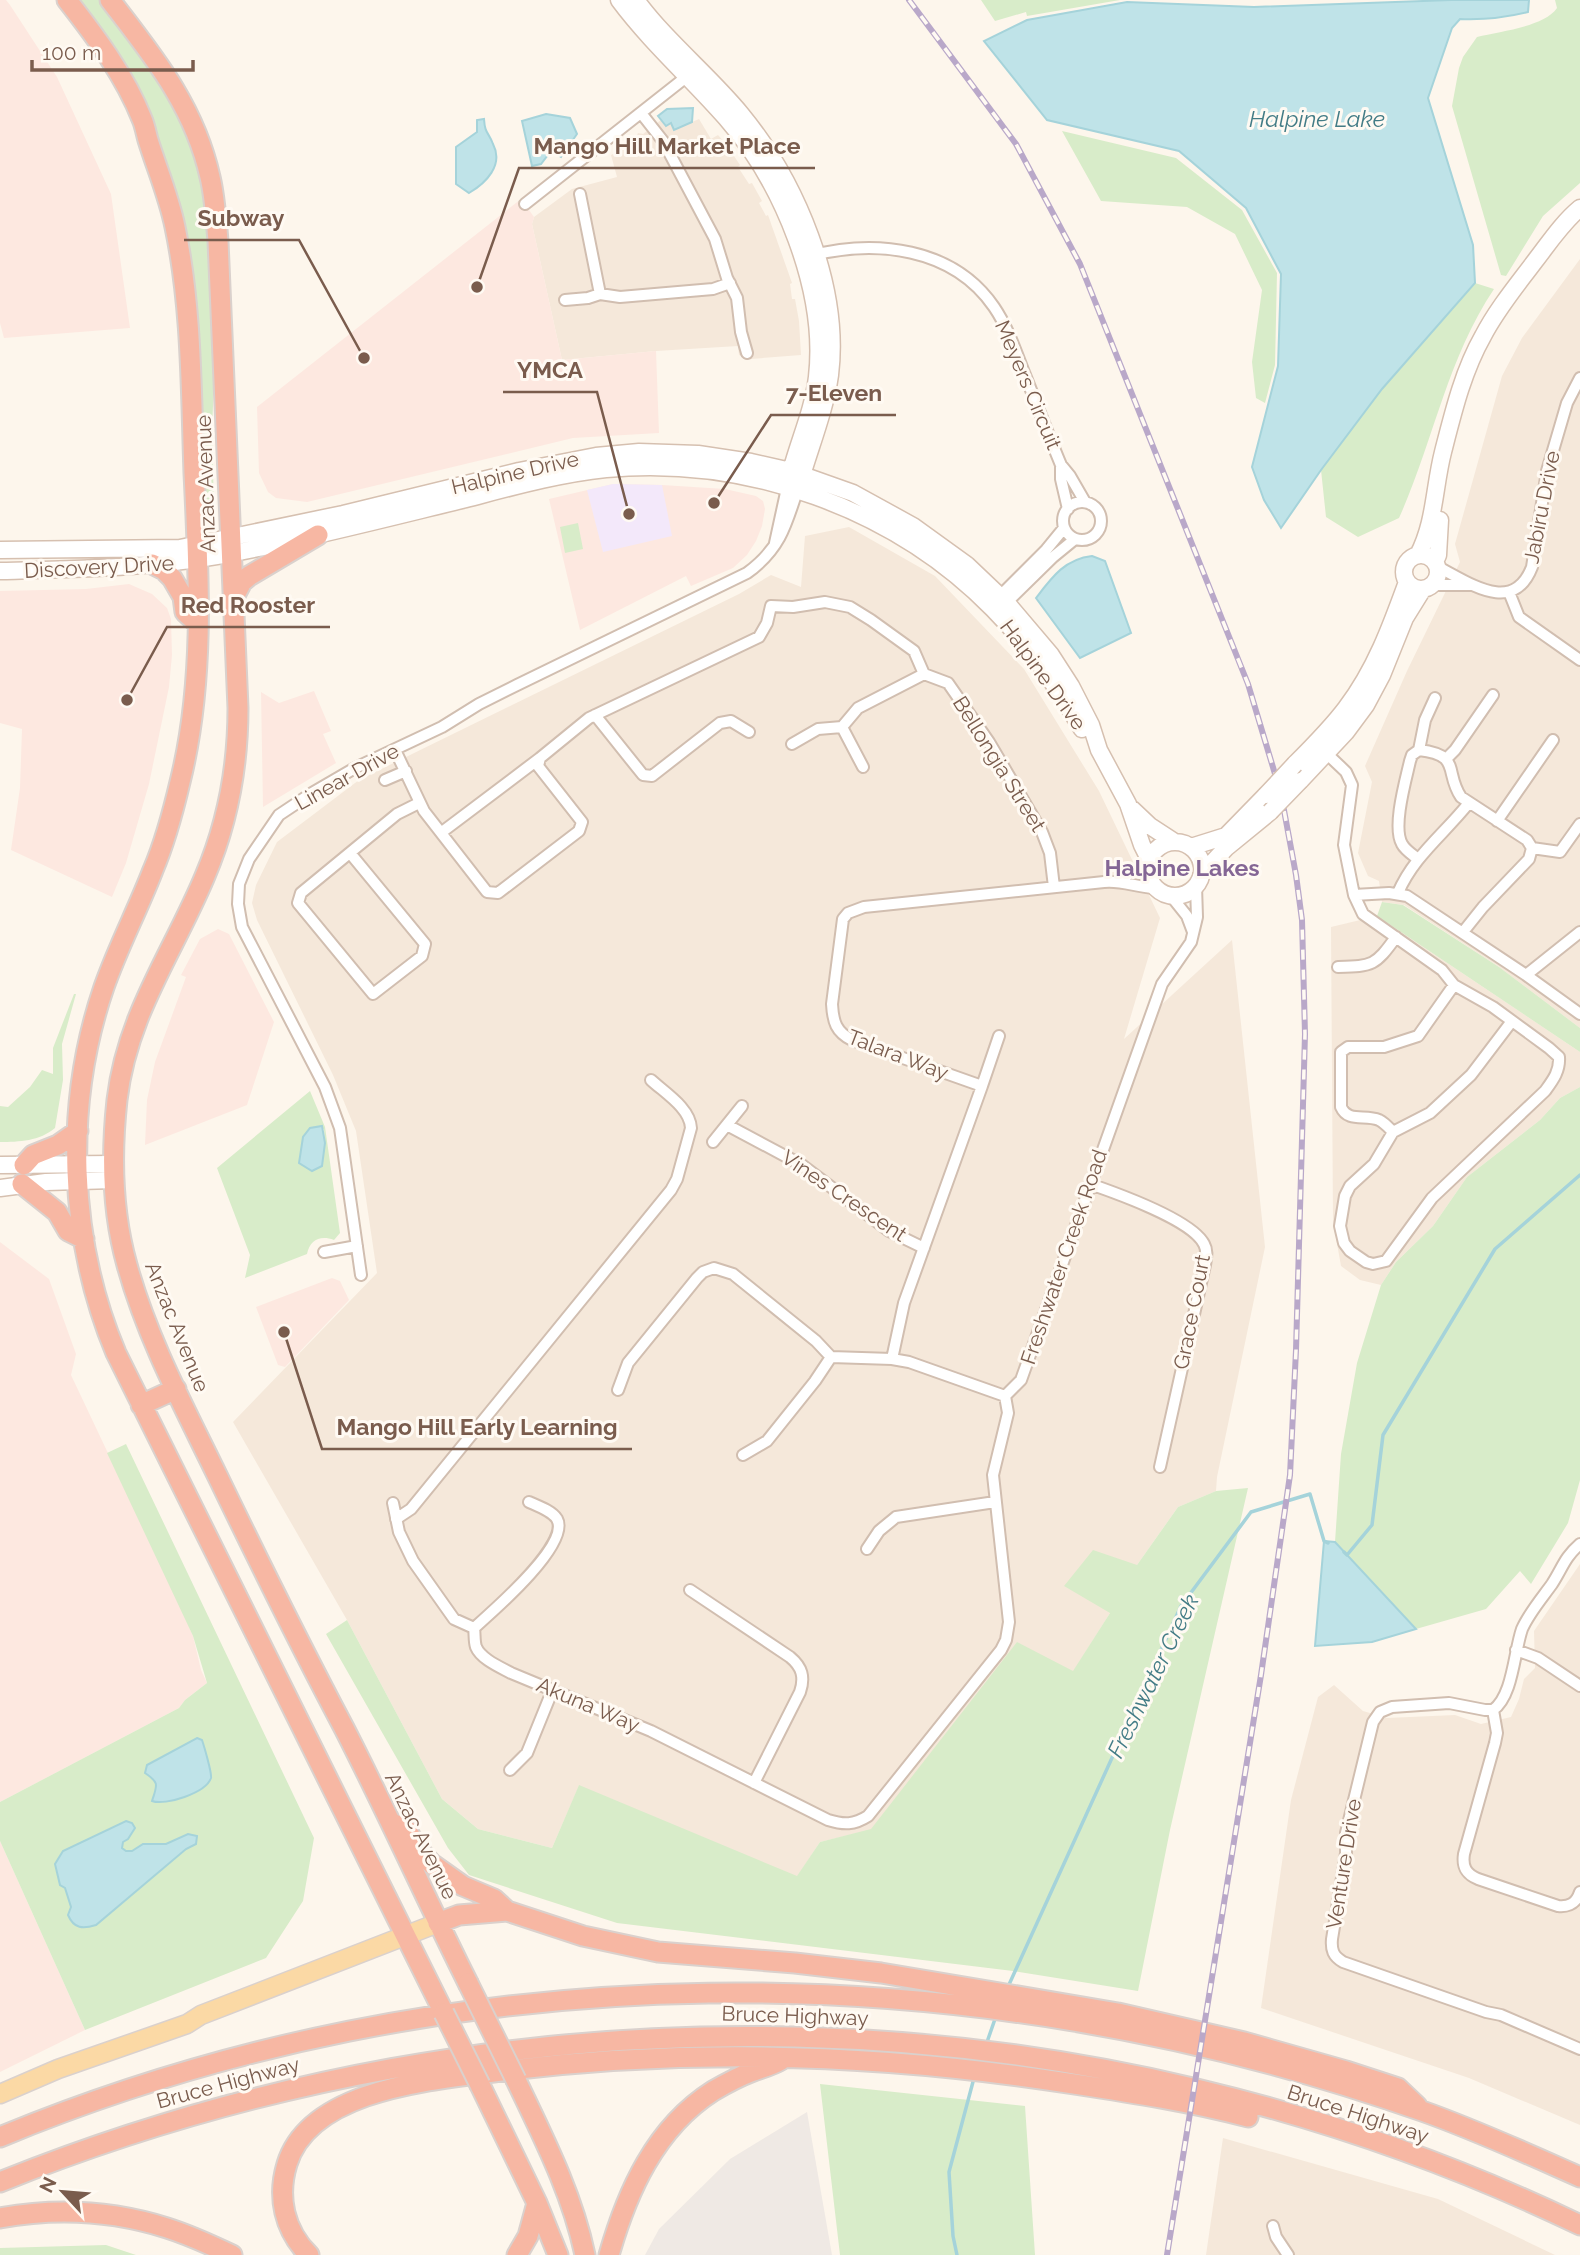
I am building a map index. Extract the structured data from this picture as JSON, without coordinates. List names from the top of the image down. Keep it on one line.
{"streets":{"highway":["Anzac Avenue","Bruce Highway"],"main road":["Halpine Drive","Discovery Drive"],"street":["Meyers Circuit","Jabiru Drive","Bellongia Street","Linear Drive","Talara Way","Vines Crescent","Freshwater Creek Road","Grace Court","Akuna Way","Venture Drive"]},"crossings":[["Halpine Drive","Anzac Avenue"],["Halpine Drive","Linear Drive"],["Halpine Drive","Talara Way"],["Halpine Drive","Freshwater Creek Road"],["Anzac Avenue","Discovery Drive"],["Bellongia Street","Talara Way"],["Talara Way","Freshwater Creek Road"],["Freshwater Creek Road","Grace Court"]],"districts":["Halpine Lakes"],"water":["Halpine Lake","Freshwater Creek"],"places":["Mango Hill Market Place","Subway","7-Eleven","YMCA","Red Rooster","Mango Hill Early Learning"],"scale_bar":"100 m","north":"top left"}
